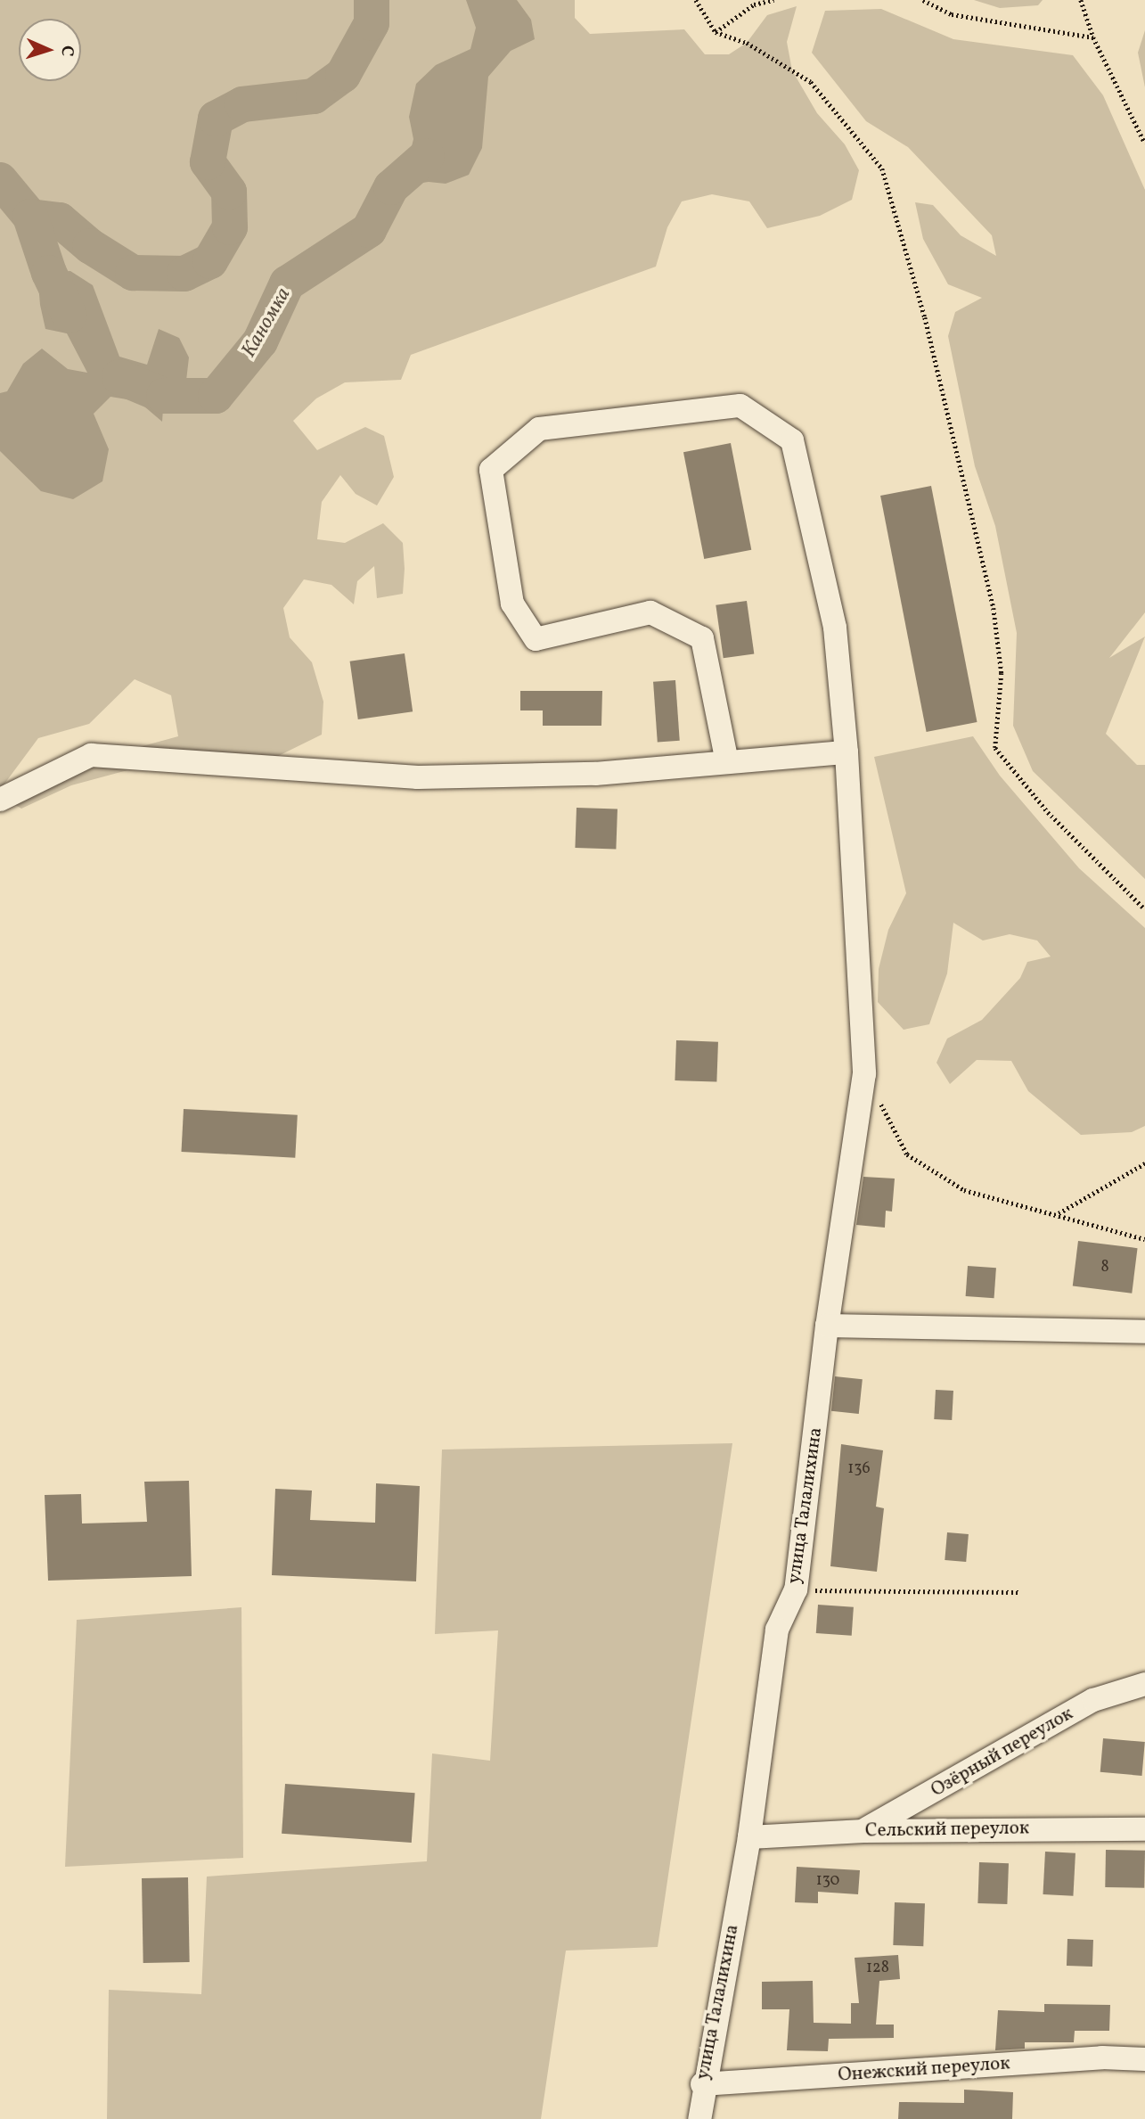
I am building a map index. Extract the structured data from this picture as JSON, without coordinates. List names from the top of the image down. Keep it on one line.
{"streets":{"street":["улица Талалихина","Озёрный переулок","Сельский переулок","Онежский переулок"]},"crossings":[["улица Талалихина","Сельский переулок"],["улица Талалихина","Онежский переулок"],["Озёрный переулок","Сельский переулок"]],"water":["Каномка"],"house_numbers":["8","136","130","128"],"north":"right"}
